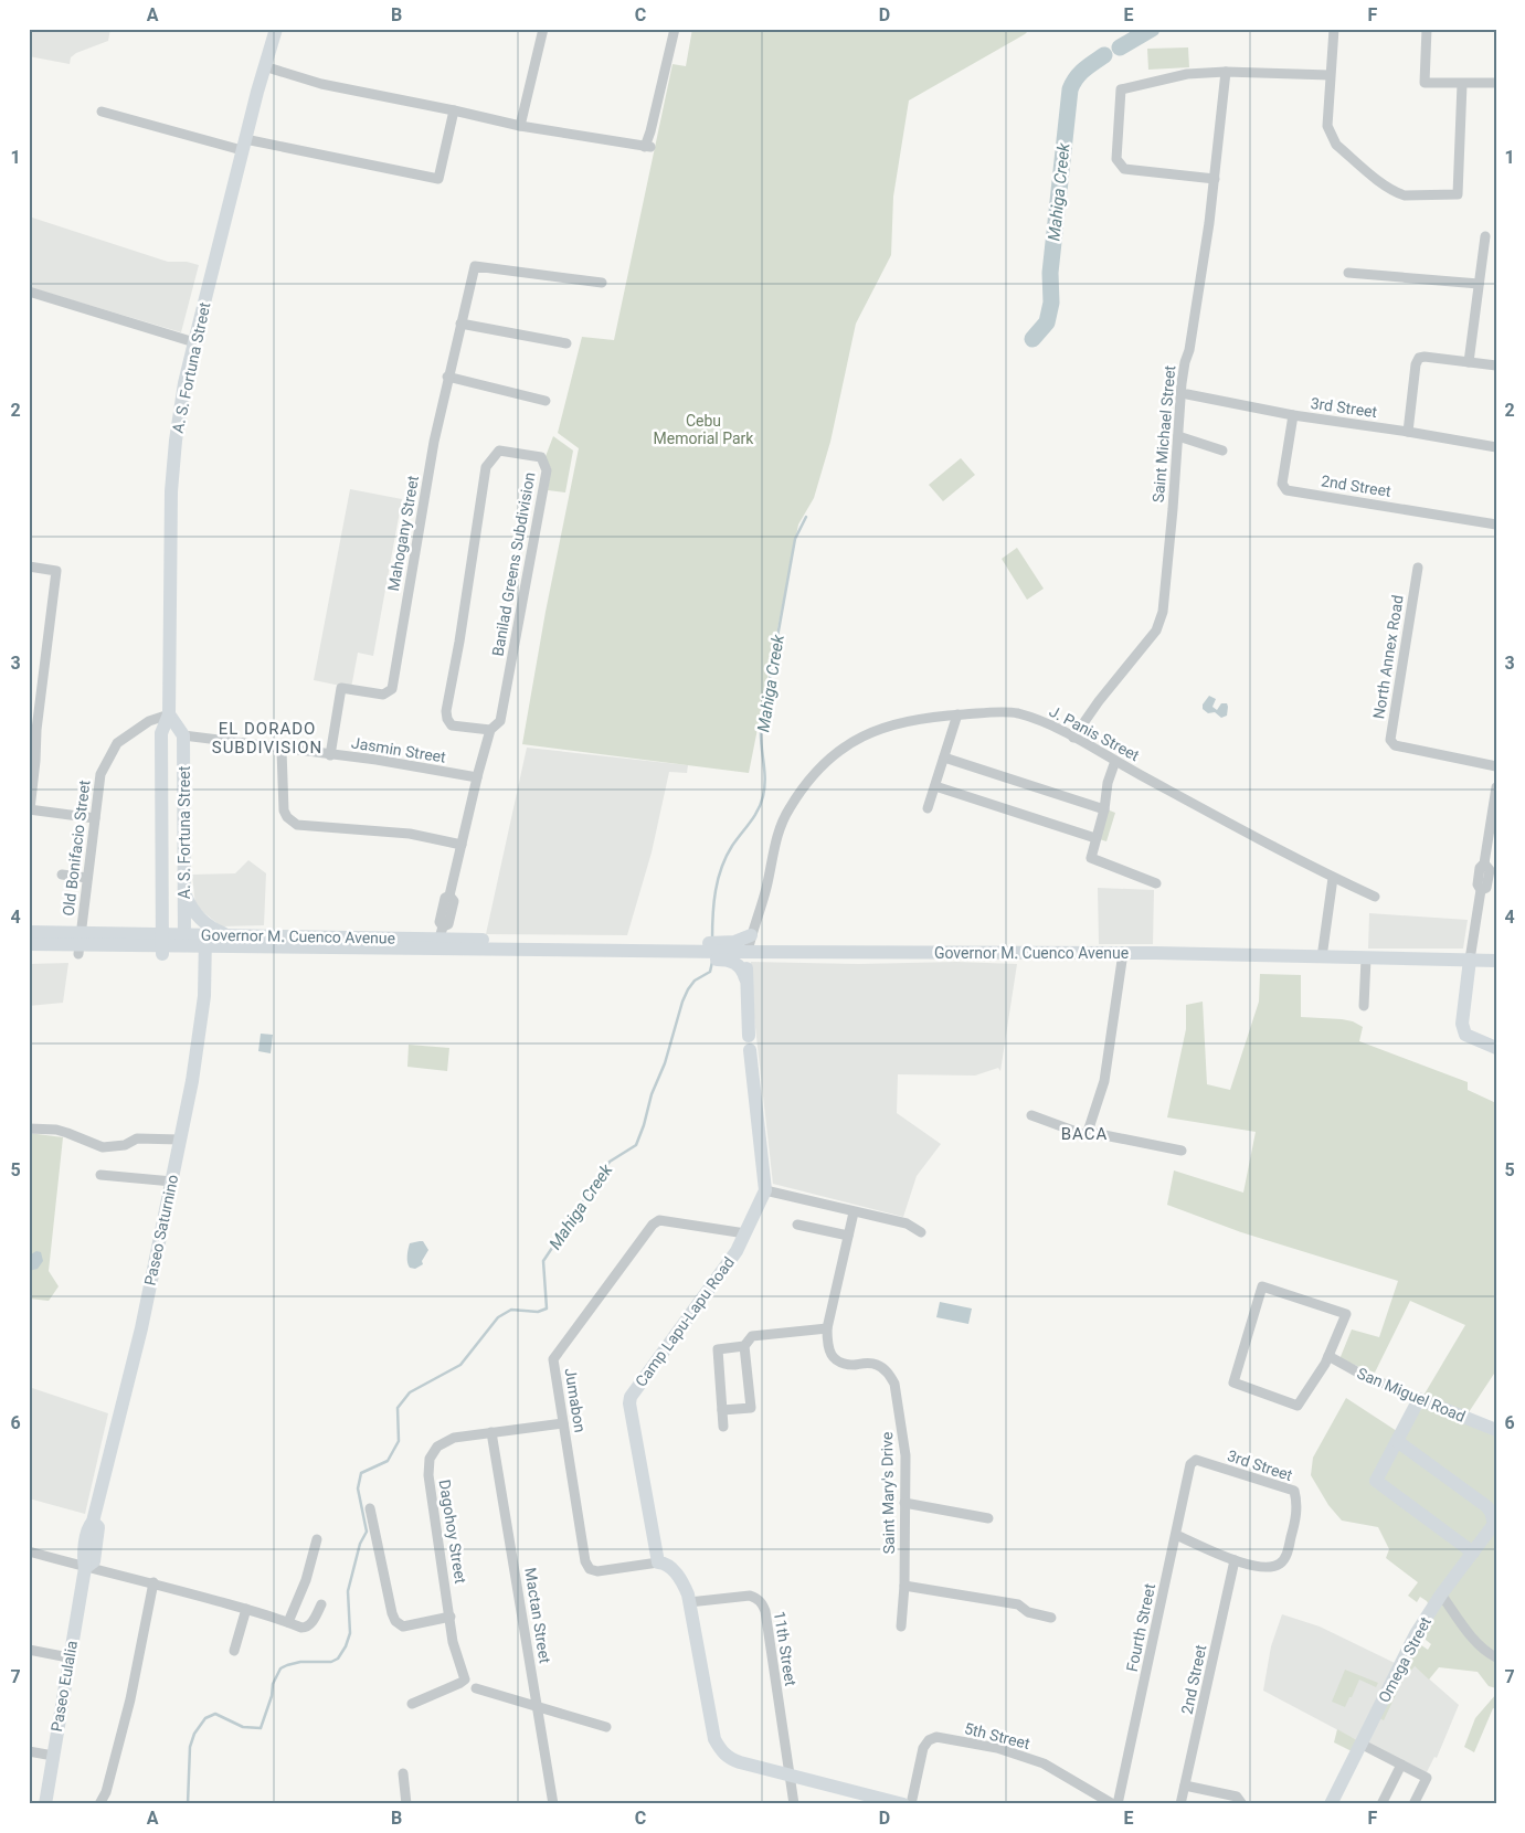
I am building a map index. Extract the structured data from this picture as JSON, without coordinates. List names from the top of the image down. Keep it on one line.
{"streets":{"main road":["A. S. Fortuna Street","Governor M. Cuenco Avenue","Paseo Saturnino","Camp Lapu-Lapu Road","San Miguel Road","Omega Street","Paseo Eulalia"],"street":["3rd Street","Saint Michael Street","2nd Street","Mahogany Street","Banilad Greens Subdivision","North Annex Road","J. Panis Street","Jasmin Street","Old Bonifacio Street","Jumabon","Saint Mary's Drive","Dagohoy Street","Mactan Street","Fourth Street","11th Street","5th Street"]},"crossings":[["A. S. Fortuna Street","Jasmin Street"],["A. S. Fortuna Street","Old Bonifacio Street"],["A. S. Fortuna Street","Governor M. Cuenco Avenue"],["3rd Street","2nd Street"],["3rd Street","Fourth Street"],["Saint Michael Street","J. Panis Street"],["Mahogany Street","Jasmin Street"],["J. Panis Street","Governor M. Cuenco Avenue"],["Old Bonifacio Street","Governor M. Cuenco Avenue"],["Governor M. Cuenco Avenue","Paseo Saturnino"],["Paseo Saturnino","Paseo Eulalia"],["Camp Lapu-Lapu Road","Jumabon"],["Jumabon","Dagohoy Street"],["Dagohoy Street","Mactan Street"],["Fourth Street","5th Street"]],"districts":["EL DORADO SUBDIVISION","BACA"],"water":["Mahiga Creek"],"parks":["Cebu Memorial Park"],"grid":{"columns":["A","B","C","D","E","F"],"rows":["1","2","3","4","5","6","7"]}}
